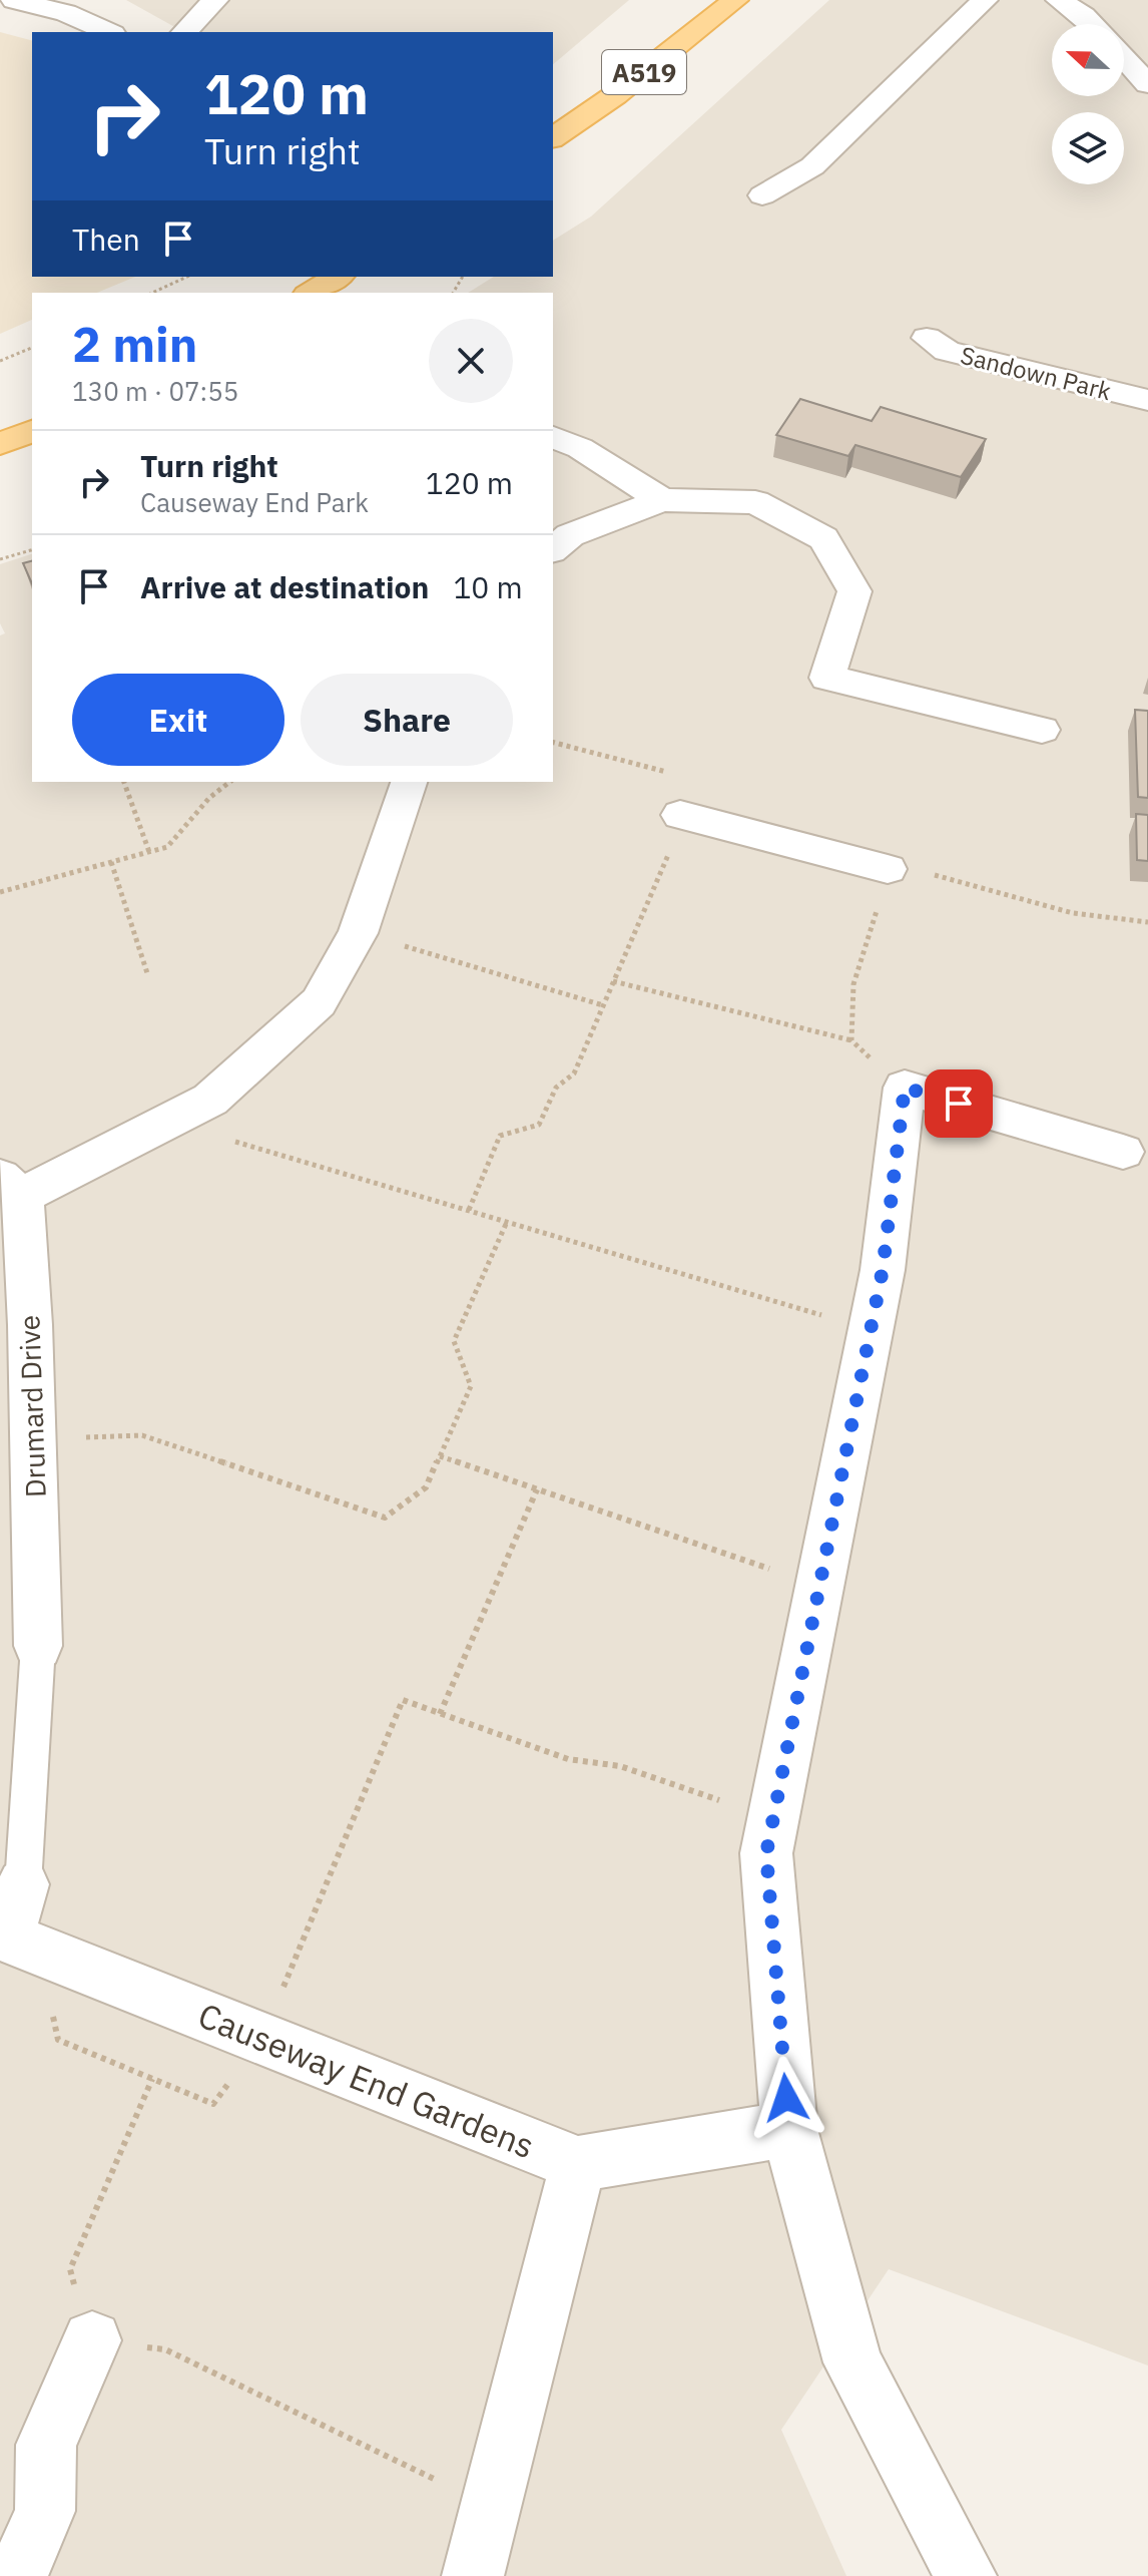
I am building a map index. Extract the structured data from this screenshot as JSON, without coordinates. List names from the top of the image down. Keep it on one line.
{"streets":{"main road":["A519"],"street":["Sandown Park","Drumard Drive","Causeway End Gardens"]},"north":"left","page":{"turn":["120 m","Turn right"],"then":"Then","heading":["2 min","130 m · 07:55"],"list":[{"name":"Turn right","note":"Causeway End Park","value":"120 m"},{"name":"Arrive at destination","value":"10 m"}],"buttons":["Exit","Share"]}}
